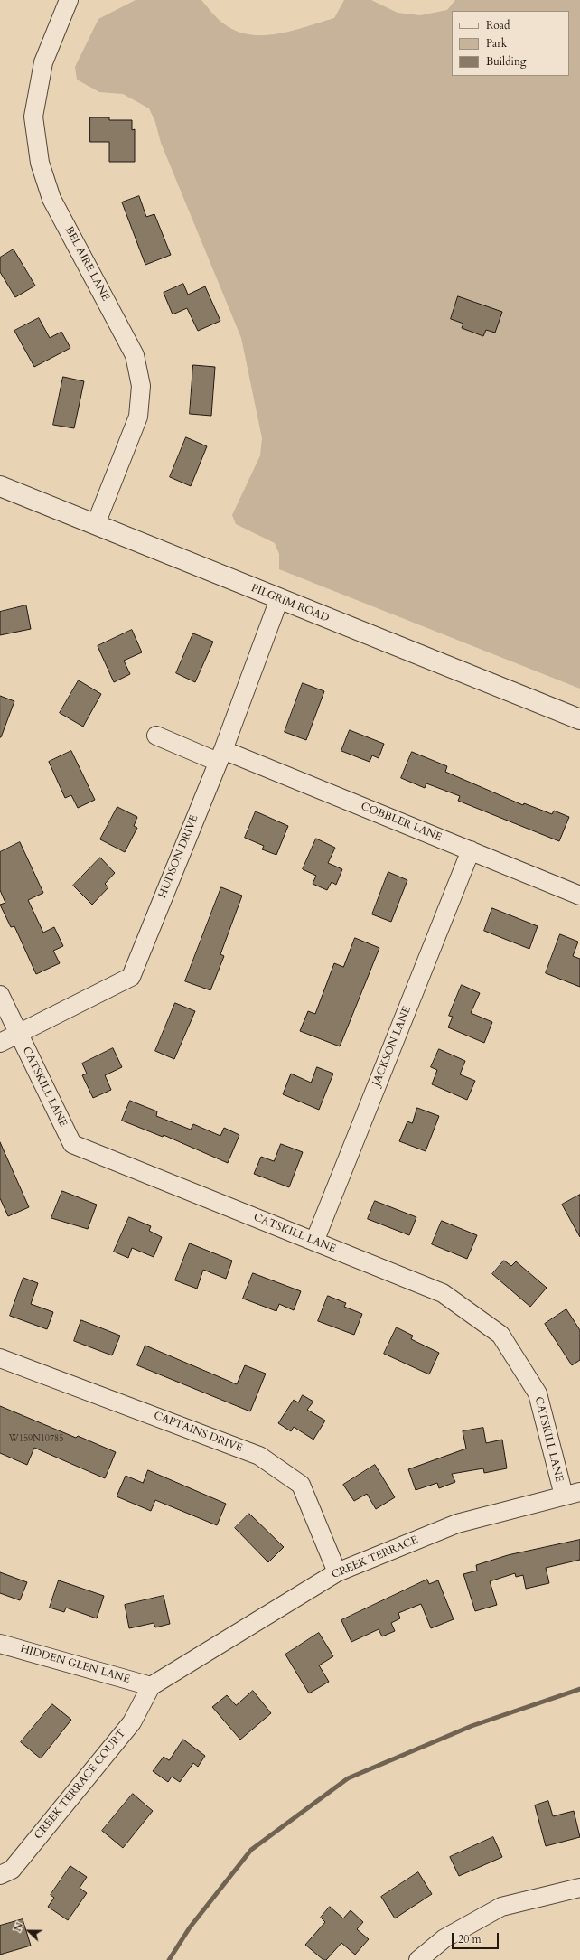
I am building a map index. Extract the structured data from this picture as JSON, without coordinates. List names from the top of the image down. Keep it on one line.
{"streets":{"street":["BEL AIRE LANE","PILGRIM ROAD","COBBLER LANE","HUDSON DRIVE","JACKSON LANE","CATSKILL LANE","CAPTAINS DRIVE","CREEK TERRACE","HIDDEN GLEN LANE","CREEK TERRACE COURT"]},"crossings":[["BEL AIRE LANE","PILGRIM ROAD"],["PILGRIM ROAD","HUDSON DRIVE"],["COBBLER LANE","HUDSON DRIVE"],["COBBLER LANE","JACKSON LANE"],["HUDSON DRIVE","CATSKILL LANE"],["JACKSON LANE","CATSKILL LANE"],["CATSKILL LANE","CREEK TERRACE"],["CAPTAINS DRIVE","CREEK TERRACE"],["CREEK TERRACE","HIDDEN GLEN LANE"],["CREEK TERRACE","CREEK TERRACE COURT"],["HIDDEN GLEN LANE","CREEK TERRACE COURT"]],"house_numbers":["W159N10785"],"legend":["Road","Park","Building"],"scale_bar":"20 m","north":"left"}
